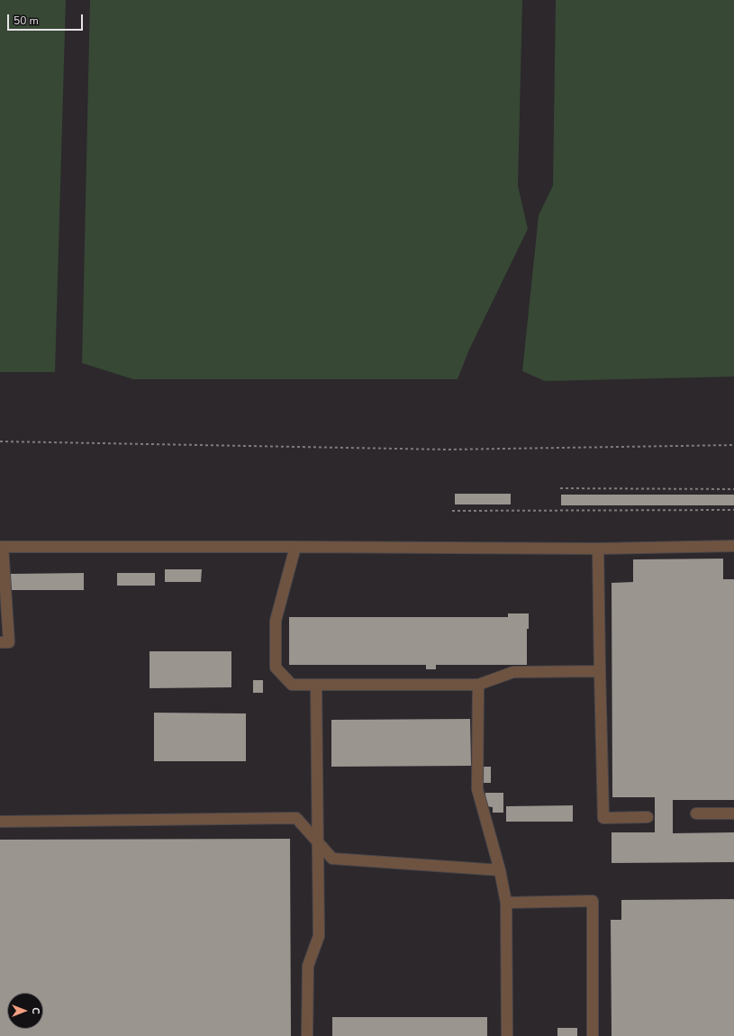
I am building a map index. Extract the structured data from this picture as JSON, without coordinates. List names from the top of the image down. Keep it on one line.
{"scale_bar":"50 m","north":"right"}
